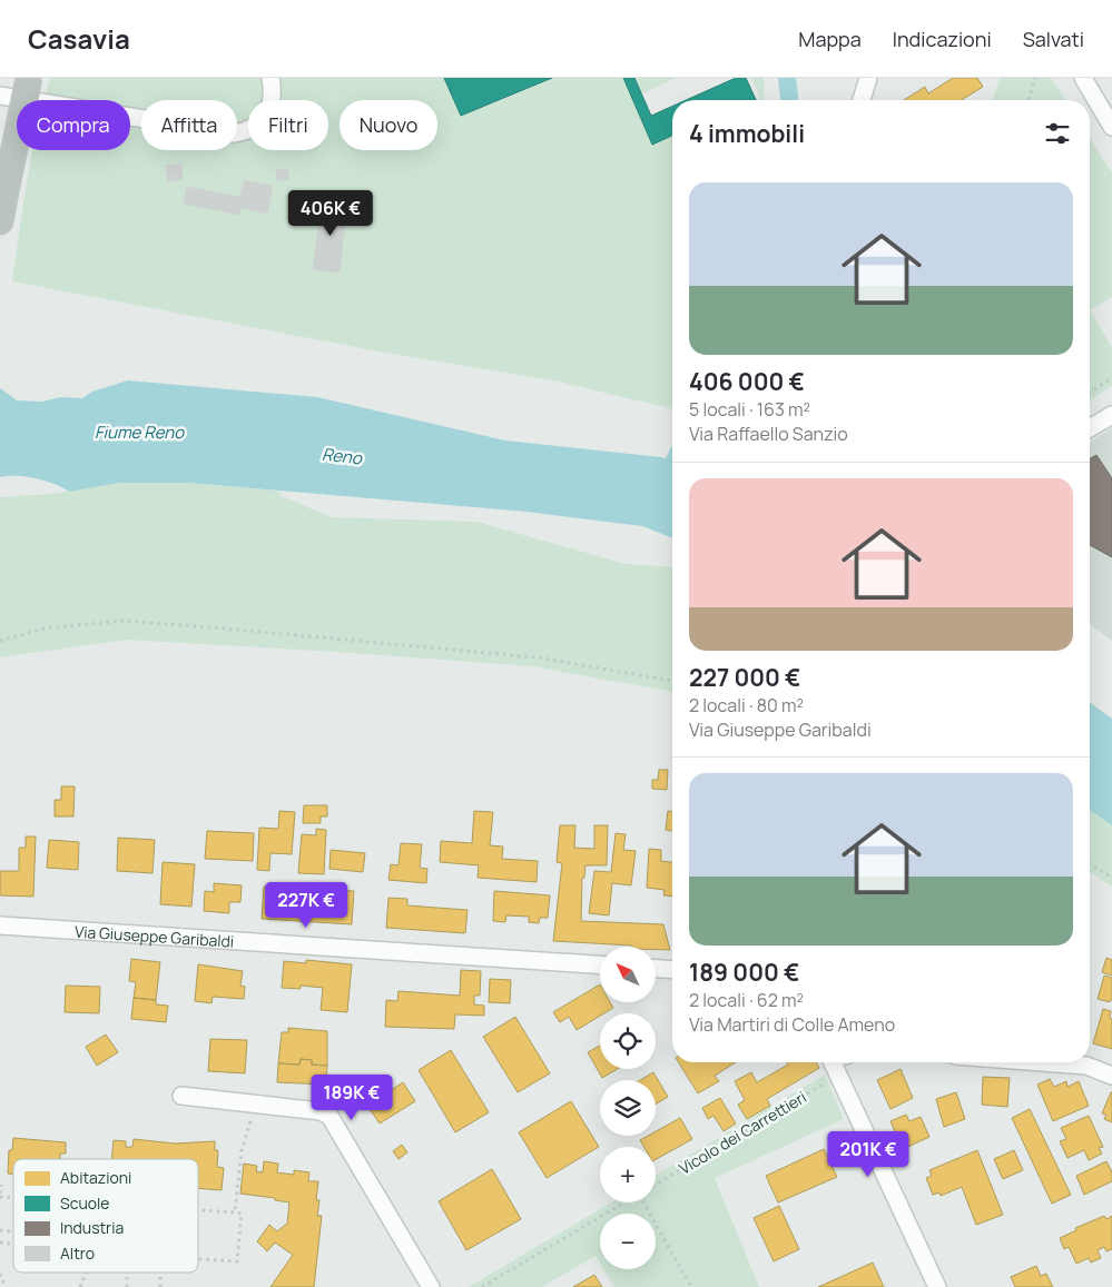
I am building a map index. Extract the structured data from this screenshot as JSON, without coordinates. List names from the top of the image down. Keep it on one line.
{"streets":{"street":["Via Giuseppe Garibaldi"],"path":["Vicolo dei Carrettieri"]},"water":["Fiume Reno","Reno"],"legend":["Abitazioni","Scuole","Industria","Altro"],"north":"top left","page":{"header":"Casavia","nav":["Mappa","Indicazioni","Salvati"],"chip":["Compra","Affitta","Filtri","Nuovo"],"heading":"4 immobili","list":[{"name":"406 000 €","note":"5 locali · 163 m² · Via Raffaello Sanzio"},{"name":"227 000 €","note":"2 locali · 80 m² · Via Giuseppe Garibaldi"},{"name":"189 000 €","note":"2 locali · 62 m² · Via Martiri di Colle Ameno"}],"price":["406K €","227K €","189K €","201K €"],"map_buttons":["+","−"]}}
